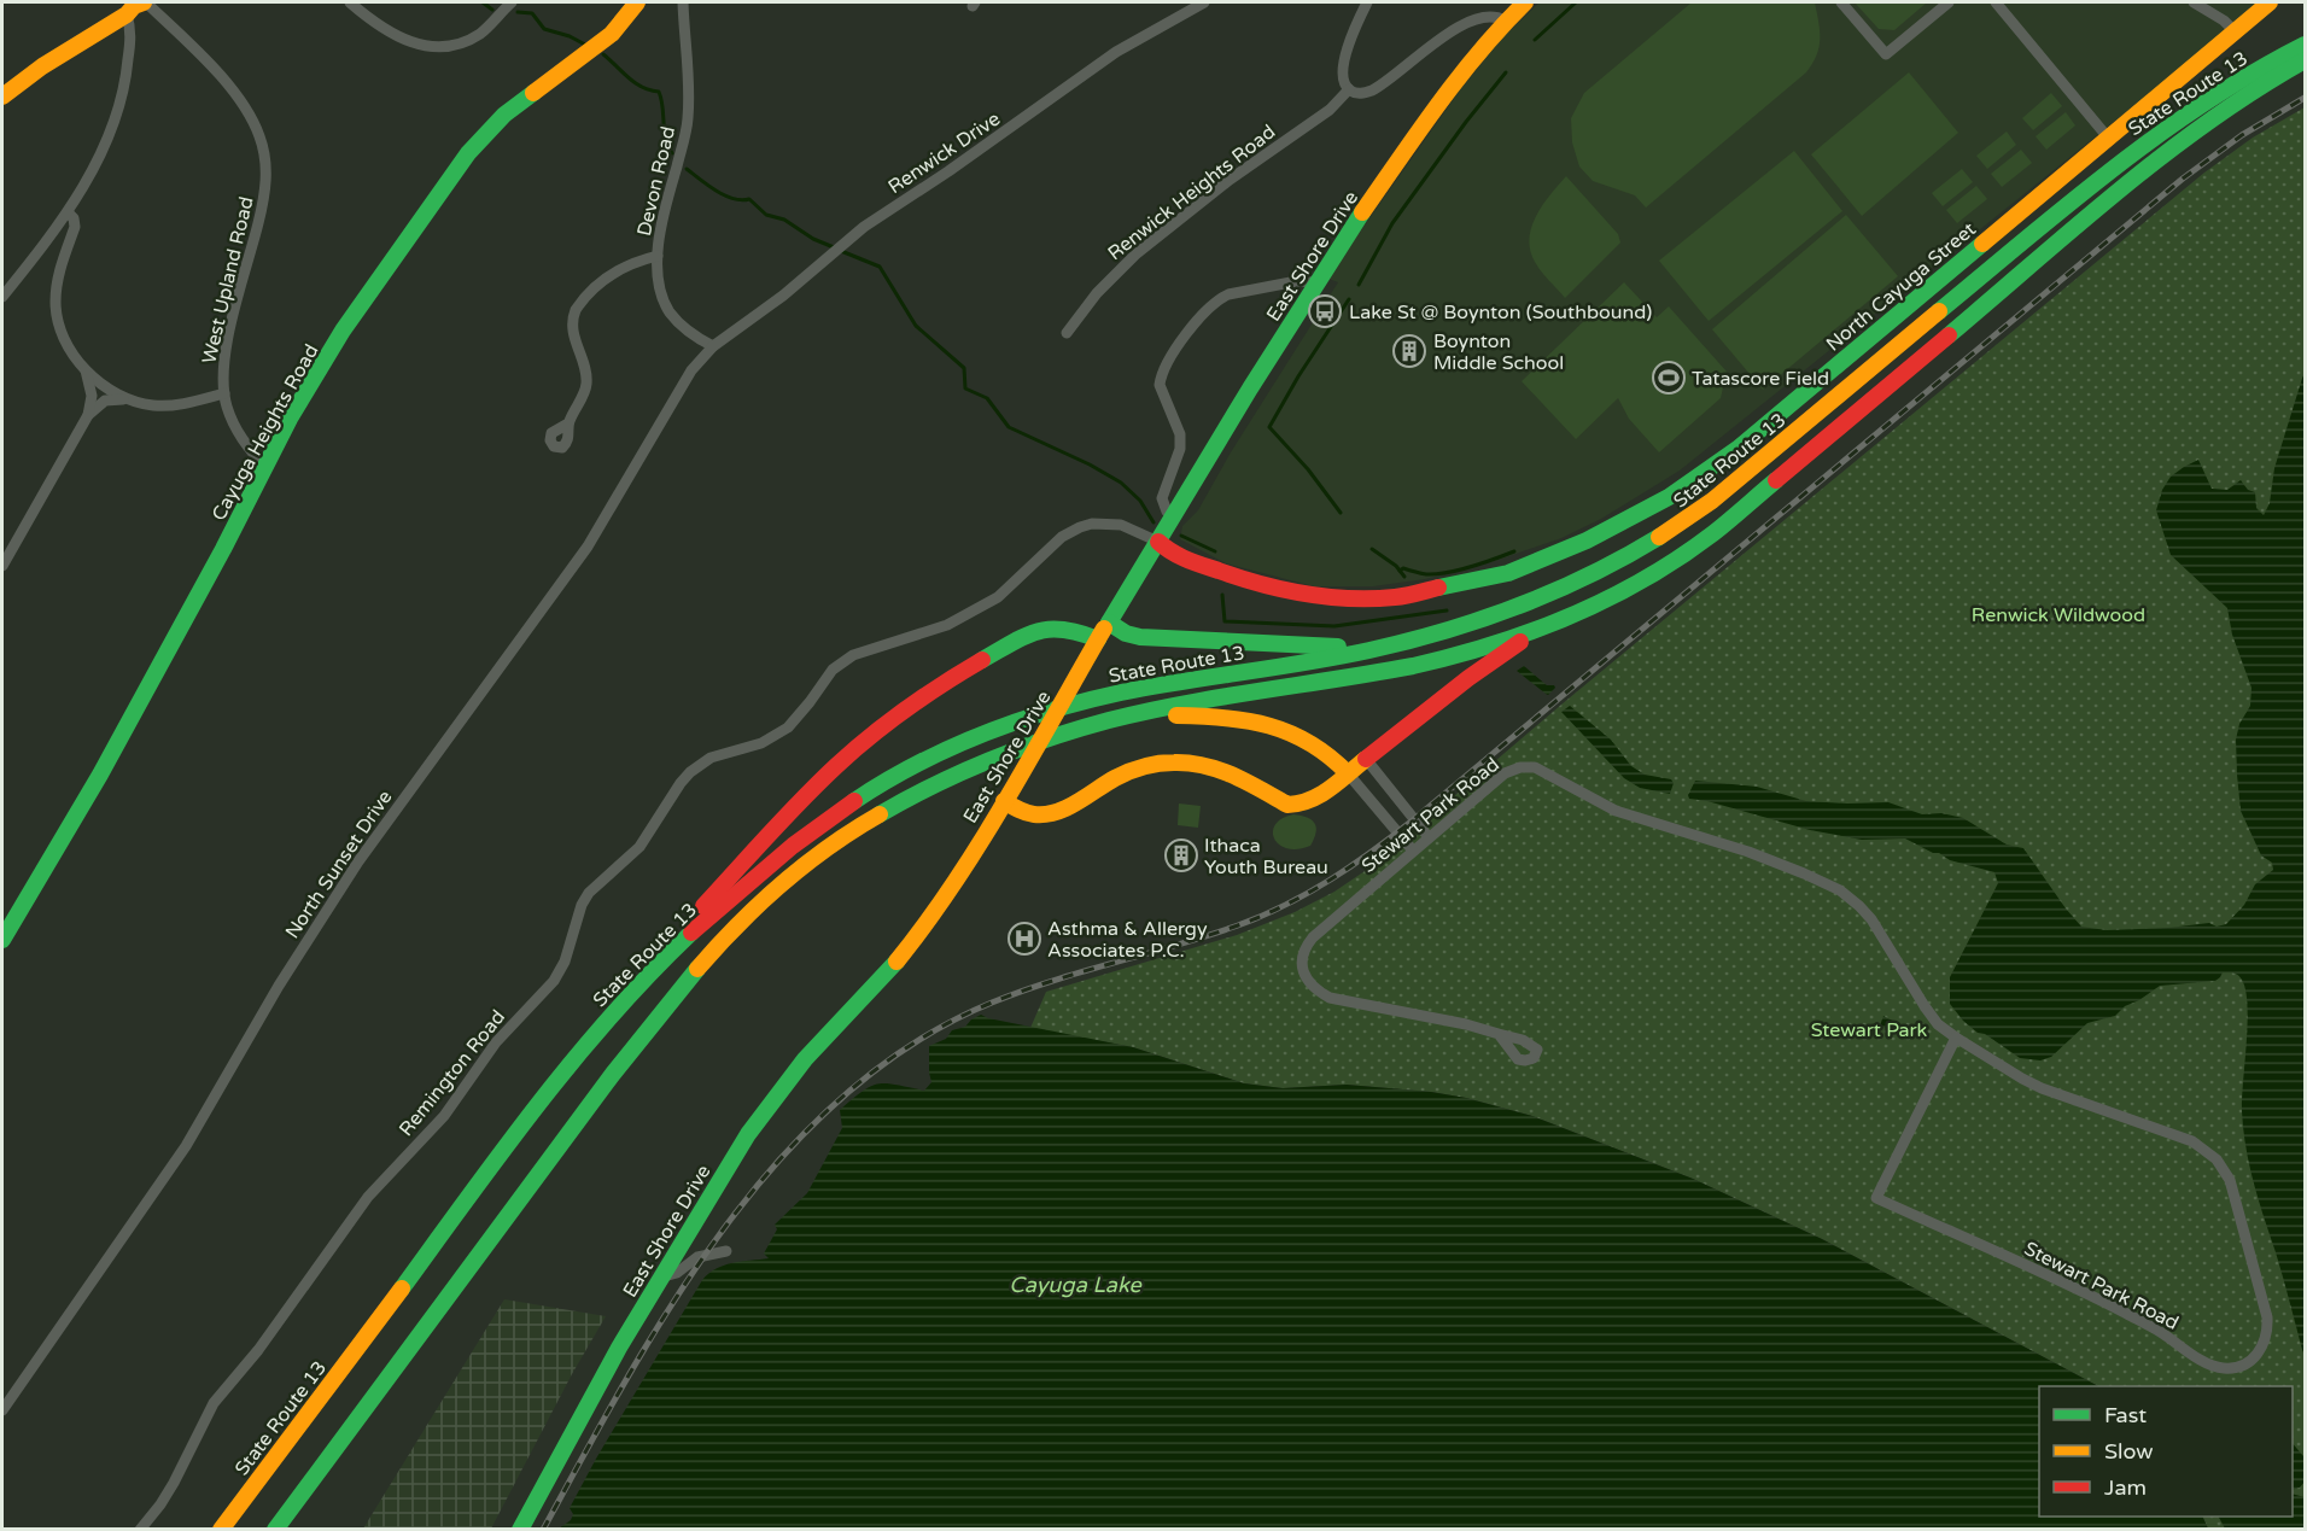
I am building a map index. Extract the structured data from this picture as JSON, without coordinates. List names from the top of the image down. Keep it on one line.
{"streets":{"main road":["State Route 13","East Shore Drive","North Cayuga Street","Cayuga Heights Road"],"street":["Renwick Drive","Devon Road","Renwick Heights Road","West Upland Road","Stewart Park Road","North Sunset Drive","Remington Road"]},"crossings":[["Renwick Drive","Devon Road"],["Renwick Drive","North Sunset Drive"],["Devon Road","North Sunset Drive"],["East Shore Drive","North Cayuga Street"],["East Shore Drive","Remington Road"],["West Upland Road","Cayuga Heights Road"],["North Cayuga Street","Remington Road"]],"water":["Cayuga Lake"],"parks":["Renwick Wildwood","Stewart Park"],"places":{"bus stop":["Lake St @ Boynton (Southbound)"],"building":["Boynton Middle School","Ithaca Youth Bureau"],"sports":["Tatascore Field"],"hospital":["Asthma & Allergy Associates P.C."]},"legend":["Fast","Slow","Jam"]}
